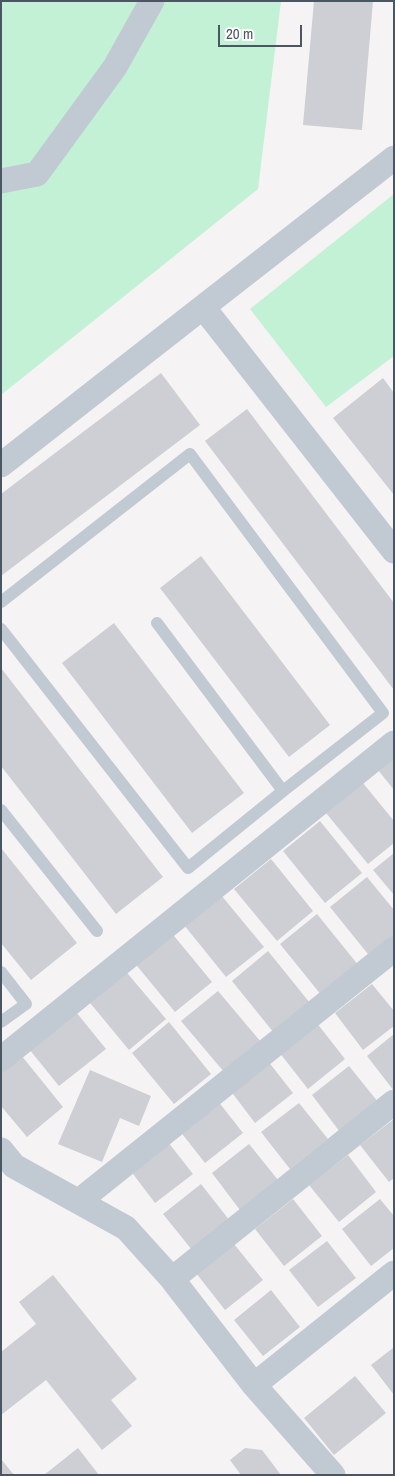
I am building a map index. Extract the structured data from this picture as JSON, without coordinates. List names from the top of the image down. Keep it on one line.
{"scale_bar":"20 m"}
